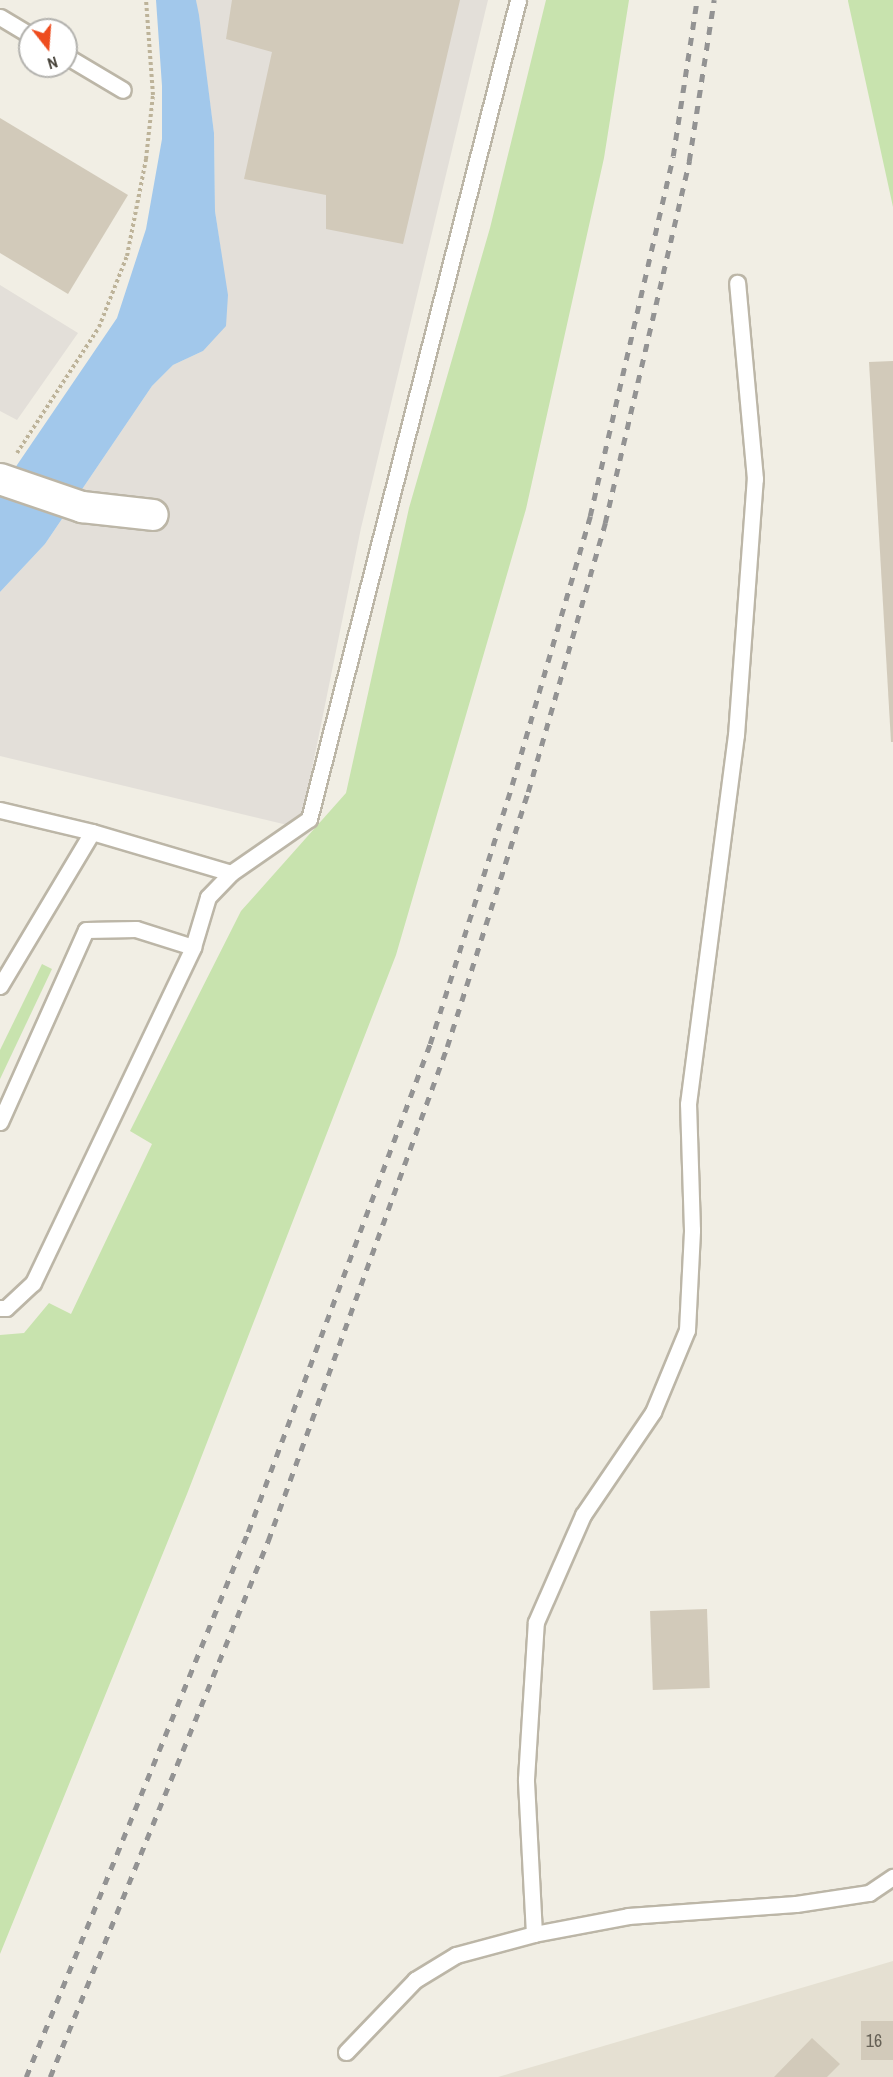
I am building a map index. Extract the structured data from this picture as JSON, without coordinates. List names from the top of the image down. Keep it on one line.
{"house_numbers":["16"],"north":"bottom"}
